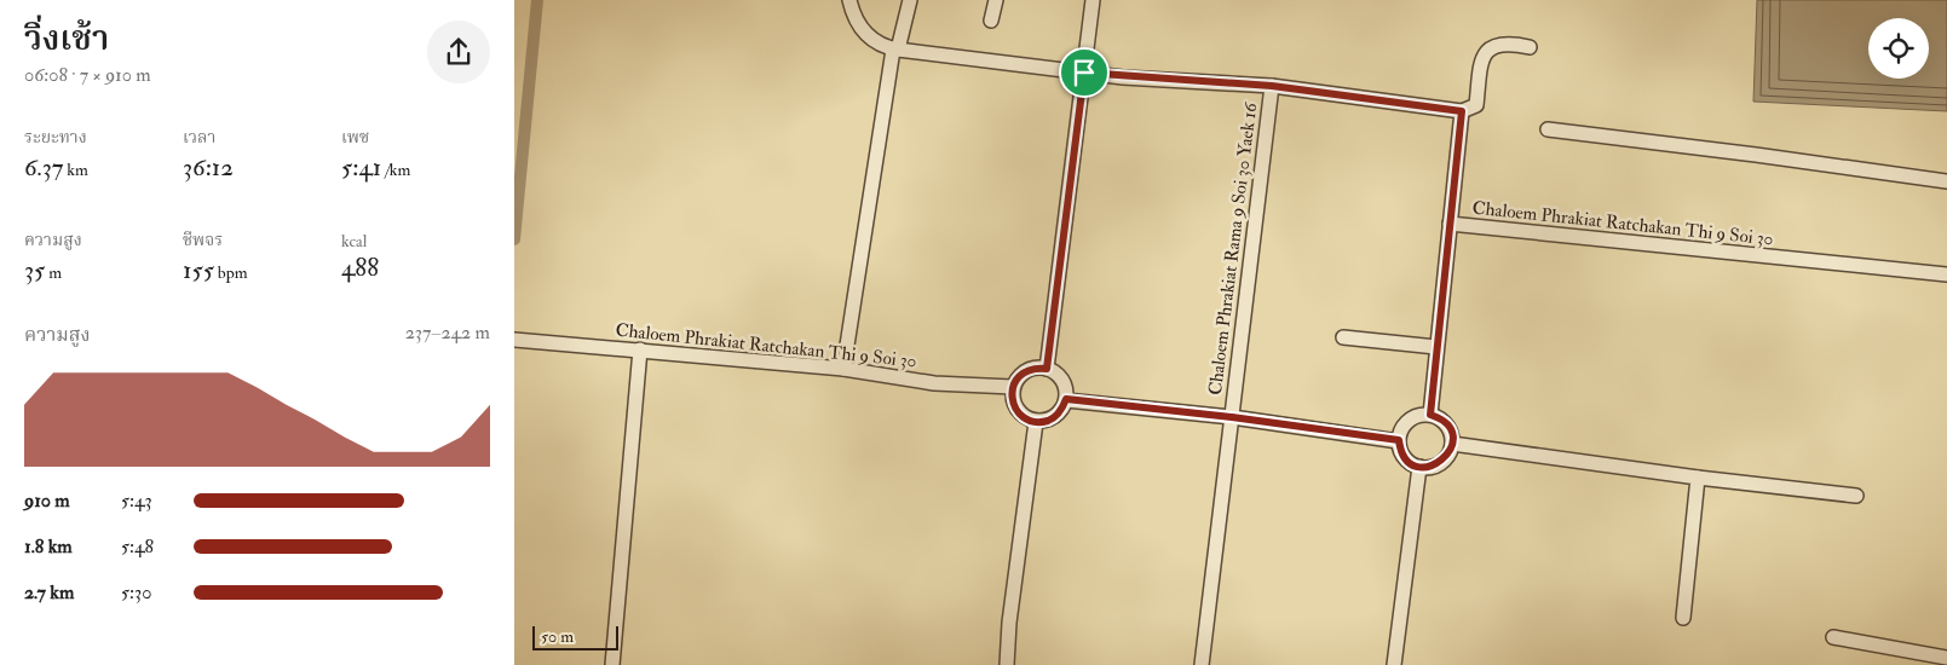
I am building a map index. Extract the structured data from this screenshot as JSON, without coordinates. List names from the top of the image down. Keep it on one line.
{"streets":{"street":["Chaloem Phrakiat Ratchakan Thi 9 Soi 30","Chaloem Phrakiat Rama 9 Soi 30 Yaek 16"]},"scale_bar":"50 m","page":{"heading":["วิ่งเช้า","06:08 · 7 × 910 m"],"stats":[["ระยะทาง","6.37 km"],["เวลา","36:12"],["เพซ","5:41 /km"],["ความสูง","35 m"],["ชีพจร","155 bpm"],["kcal","488"]],"chart":["ความสูง","237–242 m"],"list":[{"name":"910 m","note":"5:43"},{"name":"1.8 km","note":"5:48"},{"name":"2.7 km","note":"5:30"}],"scale":"50 m"}}
